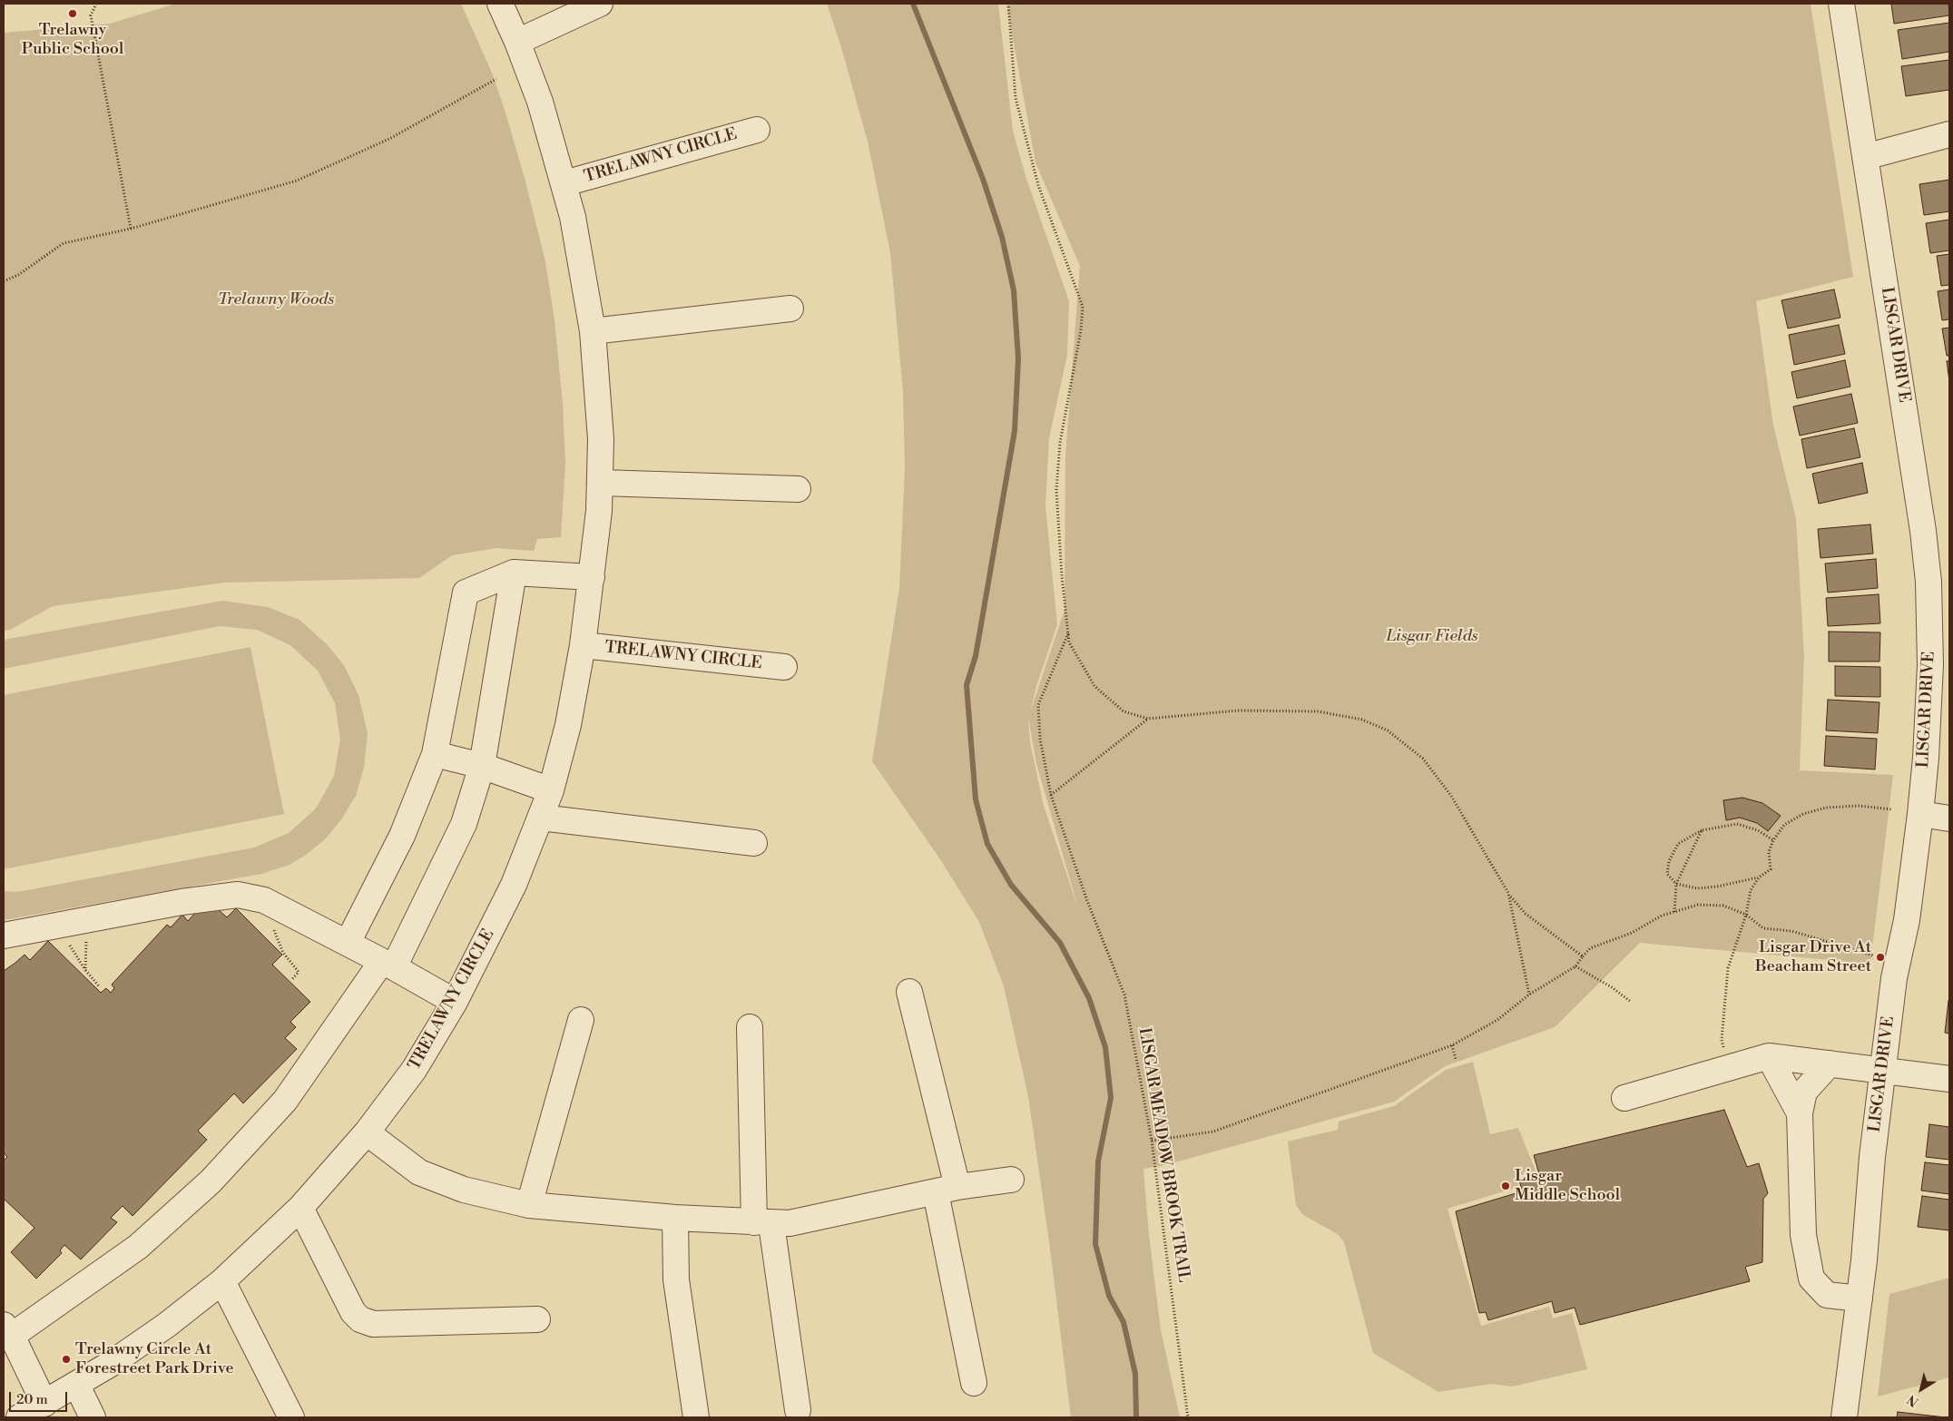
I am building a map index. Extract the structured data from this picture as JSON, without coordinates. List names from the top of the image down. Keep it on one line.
{"streets":{"street":["TRELAWNY CIRCLE","LISGAR DRIVE"],"path":["LISGAR MEADOW BROOK TRAIL"]},"parks":["Trelawny Woods","Lisgar Fields"],"places":["Trelawny Public School","Lisgar Drive At Beacham Street","Lisgar Middle School","Trelawny Circle At Forestreet Park Drive"],"scale_bar":"20 m","north":"bottom left"}
